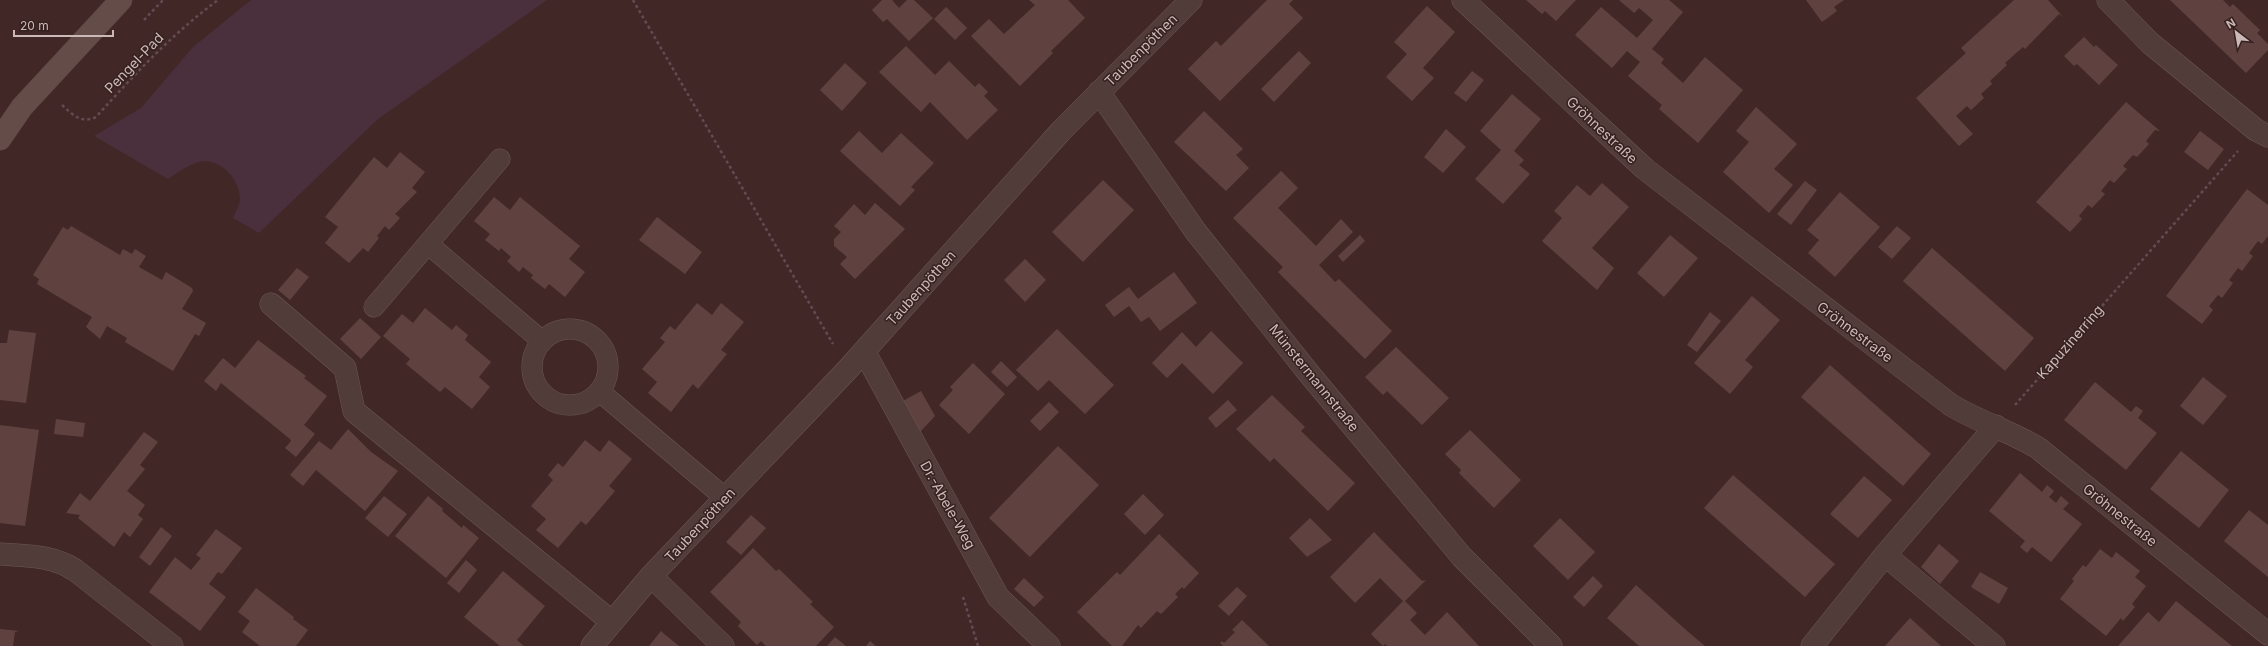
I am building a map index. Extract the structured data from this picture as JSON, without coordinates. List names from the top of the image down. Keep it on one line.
{"streets":{"street":["Taubenpöthen","Gröhnestraße","Münstermannstraße","Dr.-Abele-Weg"],"path":["Pengel-Pad","Kapuzinerring"]},"crossings":[["Taubenpöthen","Münstermannstraße"],["Taubenpöthen","Dr.-Abele-Weg"],["Gröhnestraße","Kapuzinerring"]],"scale_bar":"20 m","north":"top left"}
